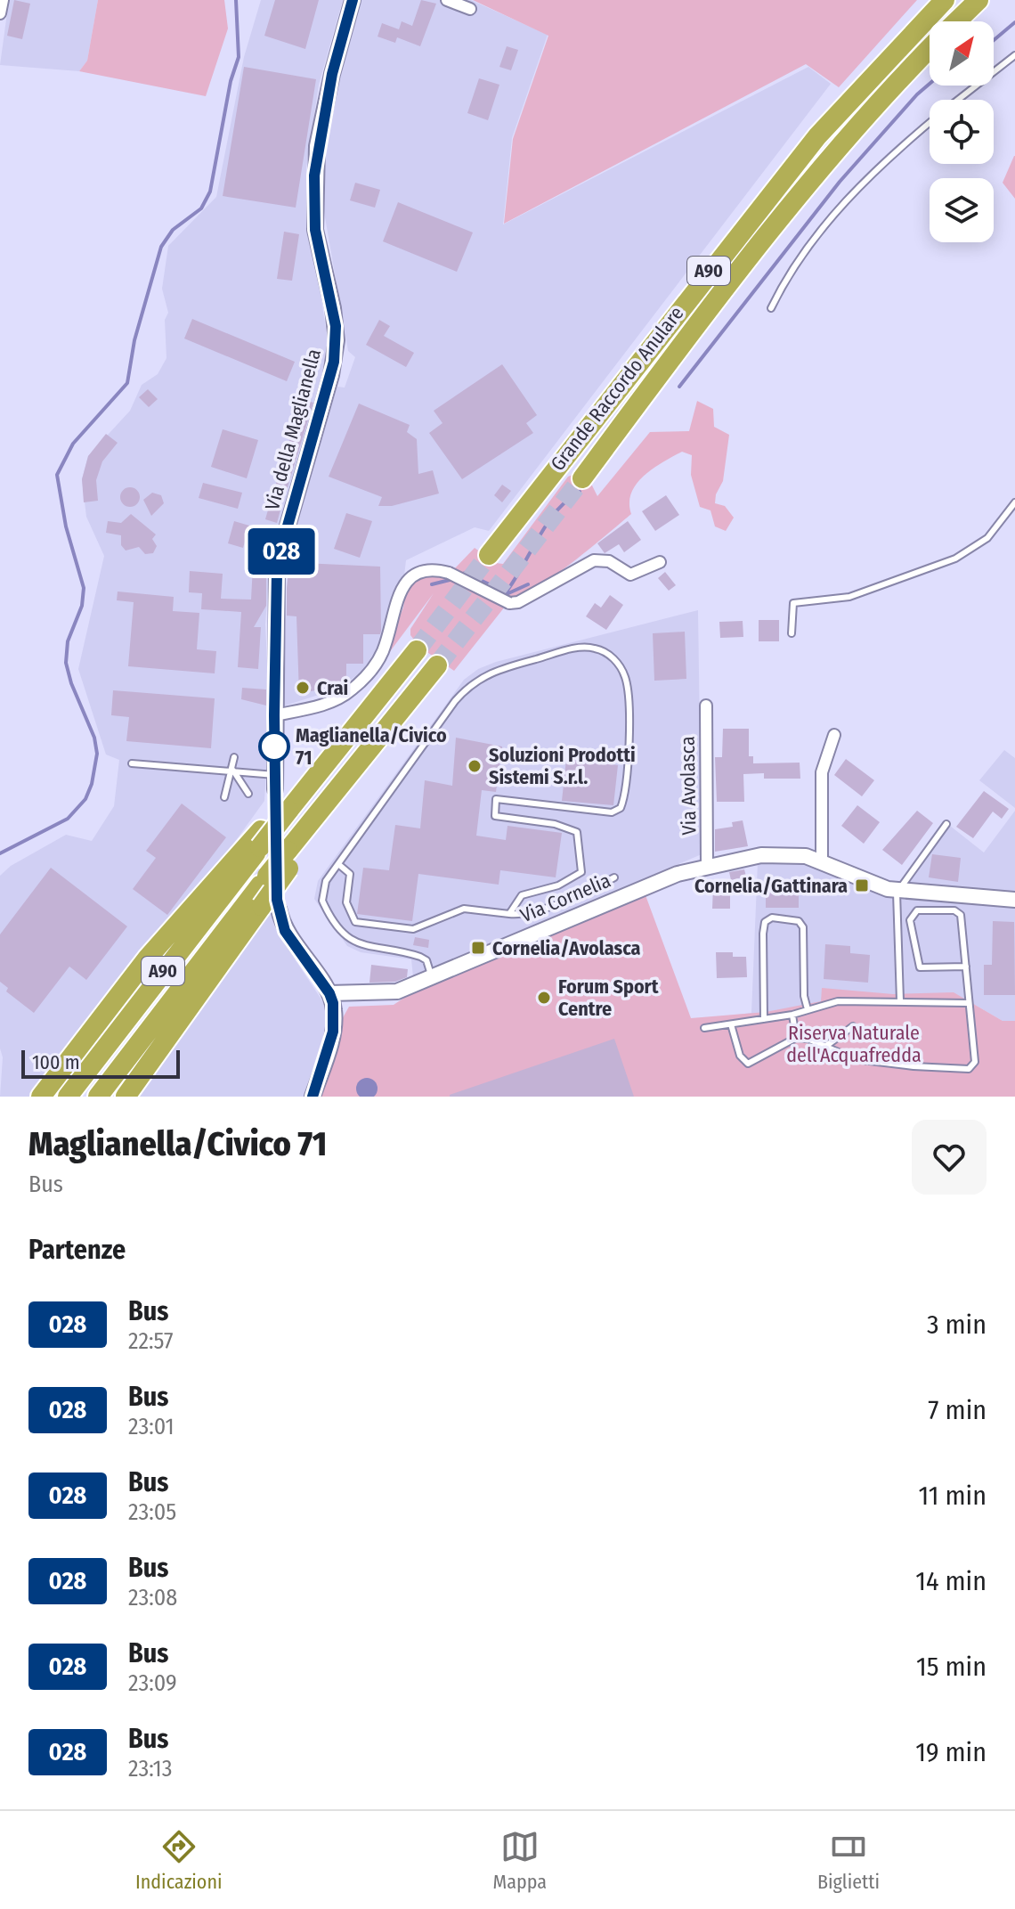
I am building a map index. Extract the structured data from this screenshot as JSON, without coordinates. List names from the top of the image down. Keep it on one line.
{"streets":{"highway":["A90","Grande Raccordo Anulare"],"street":["Via della Maglianella","Via Avolasca","Via Cornelia"]},"crossings":[["Via Avolasca","Via Cornelia"]],"parks":["Riserva Naturale dell'Acquafredda"],"places":{"other":["Crai","Maglianella/Civico 71","Soluzioni Prodotti Sistemi S.r.l.","Forum Sport Centre"],"transit":["Cornelia/Gattinara","Cornelia/Avolasca"]},"lines":["bus line 028"],"scale_bar":"100 m","north":"top right","page":{"on_map":"028","scale":"100 m","heading":[["Maglianella/Civico 71","Bus"],"Partenze"],"list":[{"mark":"028","name":"Bus","note":"22:57","value":"3 min"},{"mark":"028","name":"Bus","note":"23:01","value":"7 min"},{"mark":"028","name":"Bus","note":"23:05","value":"11 min"},{"mark":"028","name":"Bus","note":"23:08","value":"14 min"},{"mark":"028","name":"Bus","note":"23:09","value":"15 min"},{"mark":"028","name":"Bus","note":"23:13","value":"19 min"}],"tabs":["Indicazioni","Mappa","Biglietti"]}}
